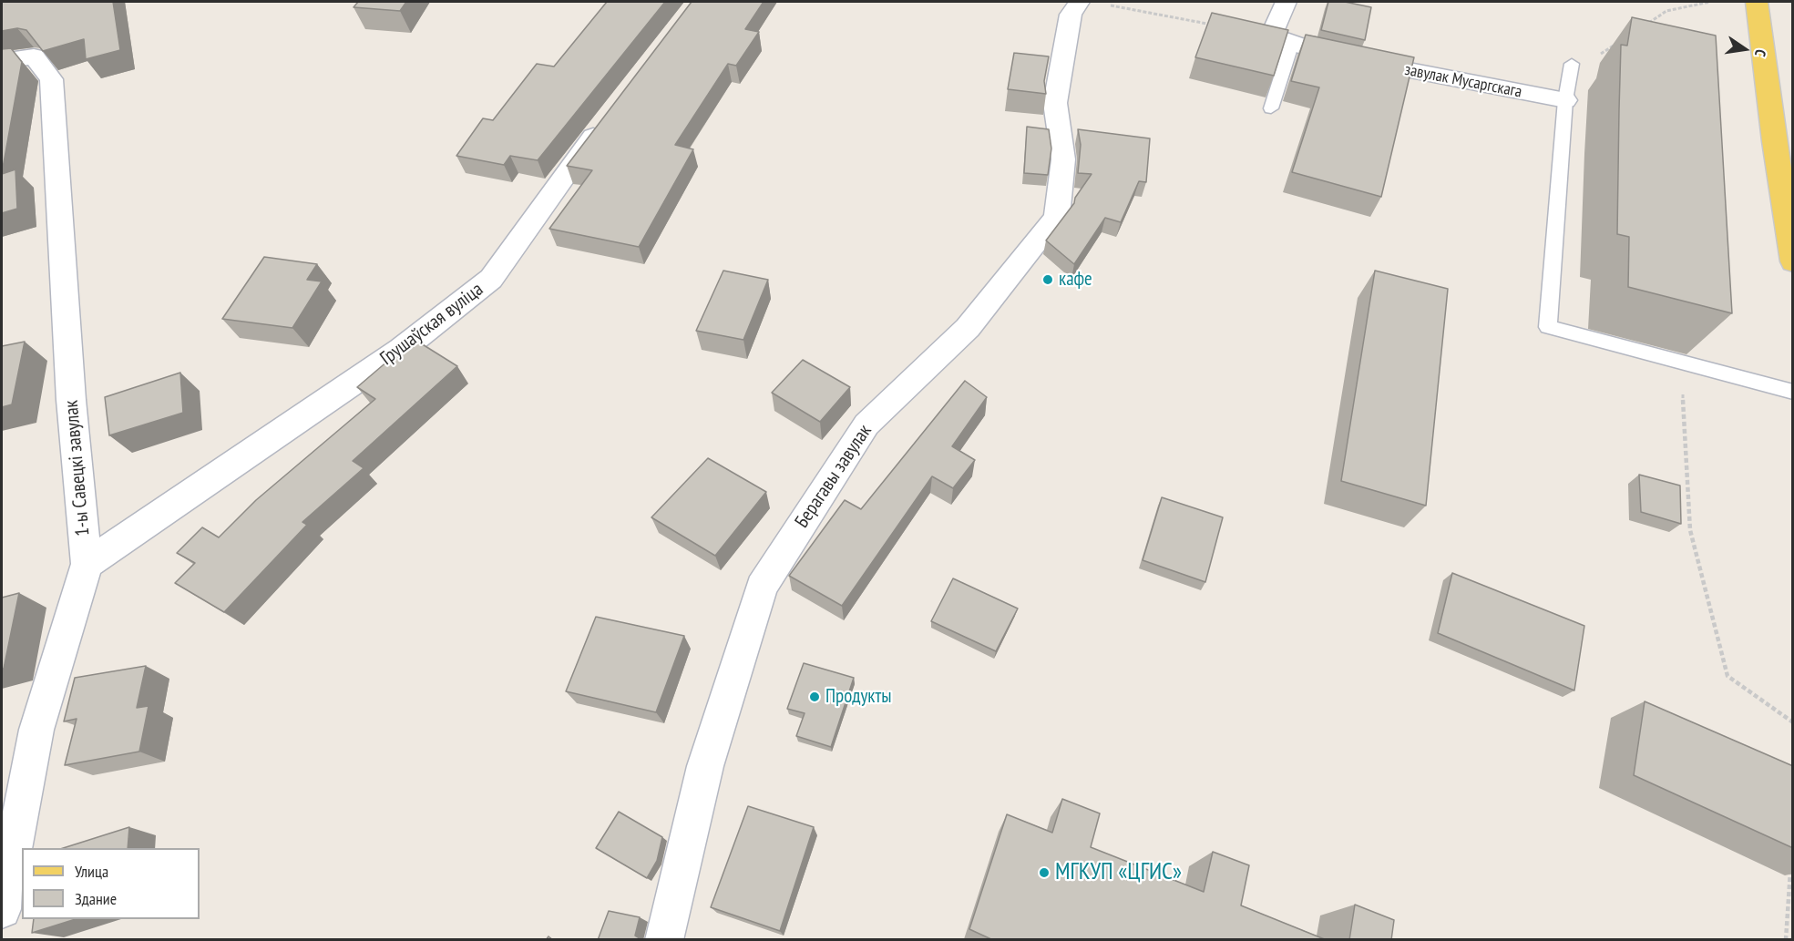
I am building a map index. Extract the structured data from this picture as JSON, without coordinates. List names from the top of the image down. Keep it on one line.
{"streets":{"street":["завулак Мусаргскага","Грушаўская вуліца","1-ы Савецкі завулак","Берагавы завулак"]},"crossings":[["Грушаўская вуліца","1-ы Савецкі завулак"]],"places":["кафе","Продукты","МГКУП «ЦГИС»"],"legend":["Улица","Здание"],"north":"right"}
